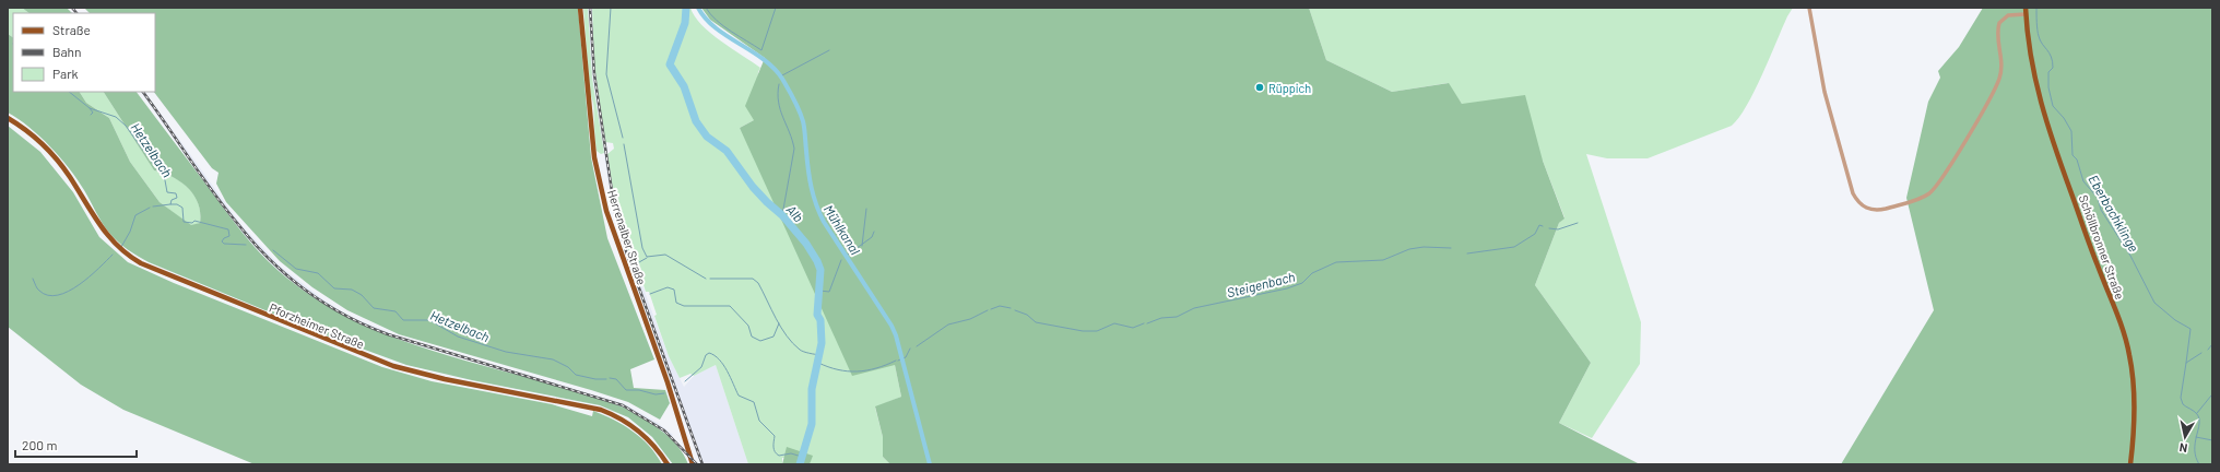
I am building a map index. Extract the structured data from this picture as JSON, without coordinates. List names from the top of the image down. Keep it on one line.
{"streets":{"main road":["Herrenalber Straße","Schöllbronner Straße","Pforzheimer Straße"]},"water":["Hetzelbach","Alb","Eberbachklinge","Mühlkanal","Steigenbach"],"places":["Rüppich"],"legend":["Straße","Bahn","Park"],"scale_bar":"200 m","north":"bottom"}
